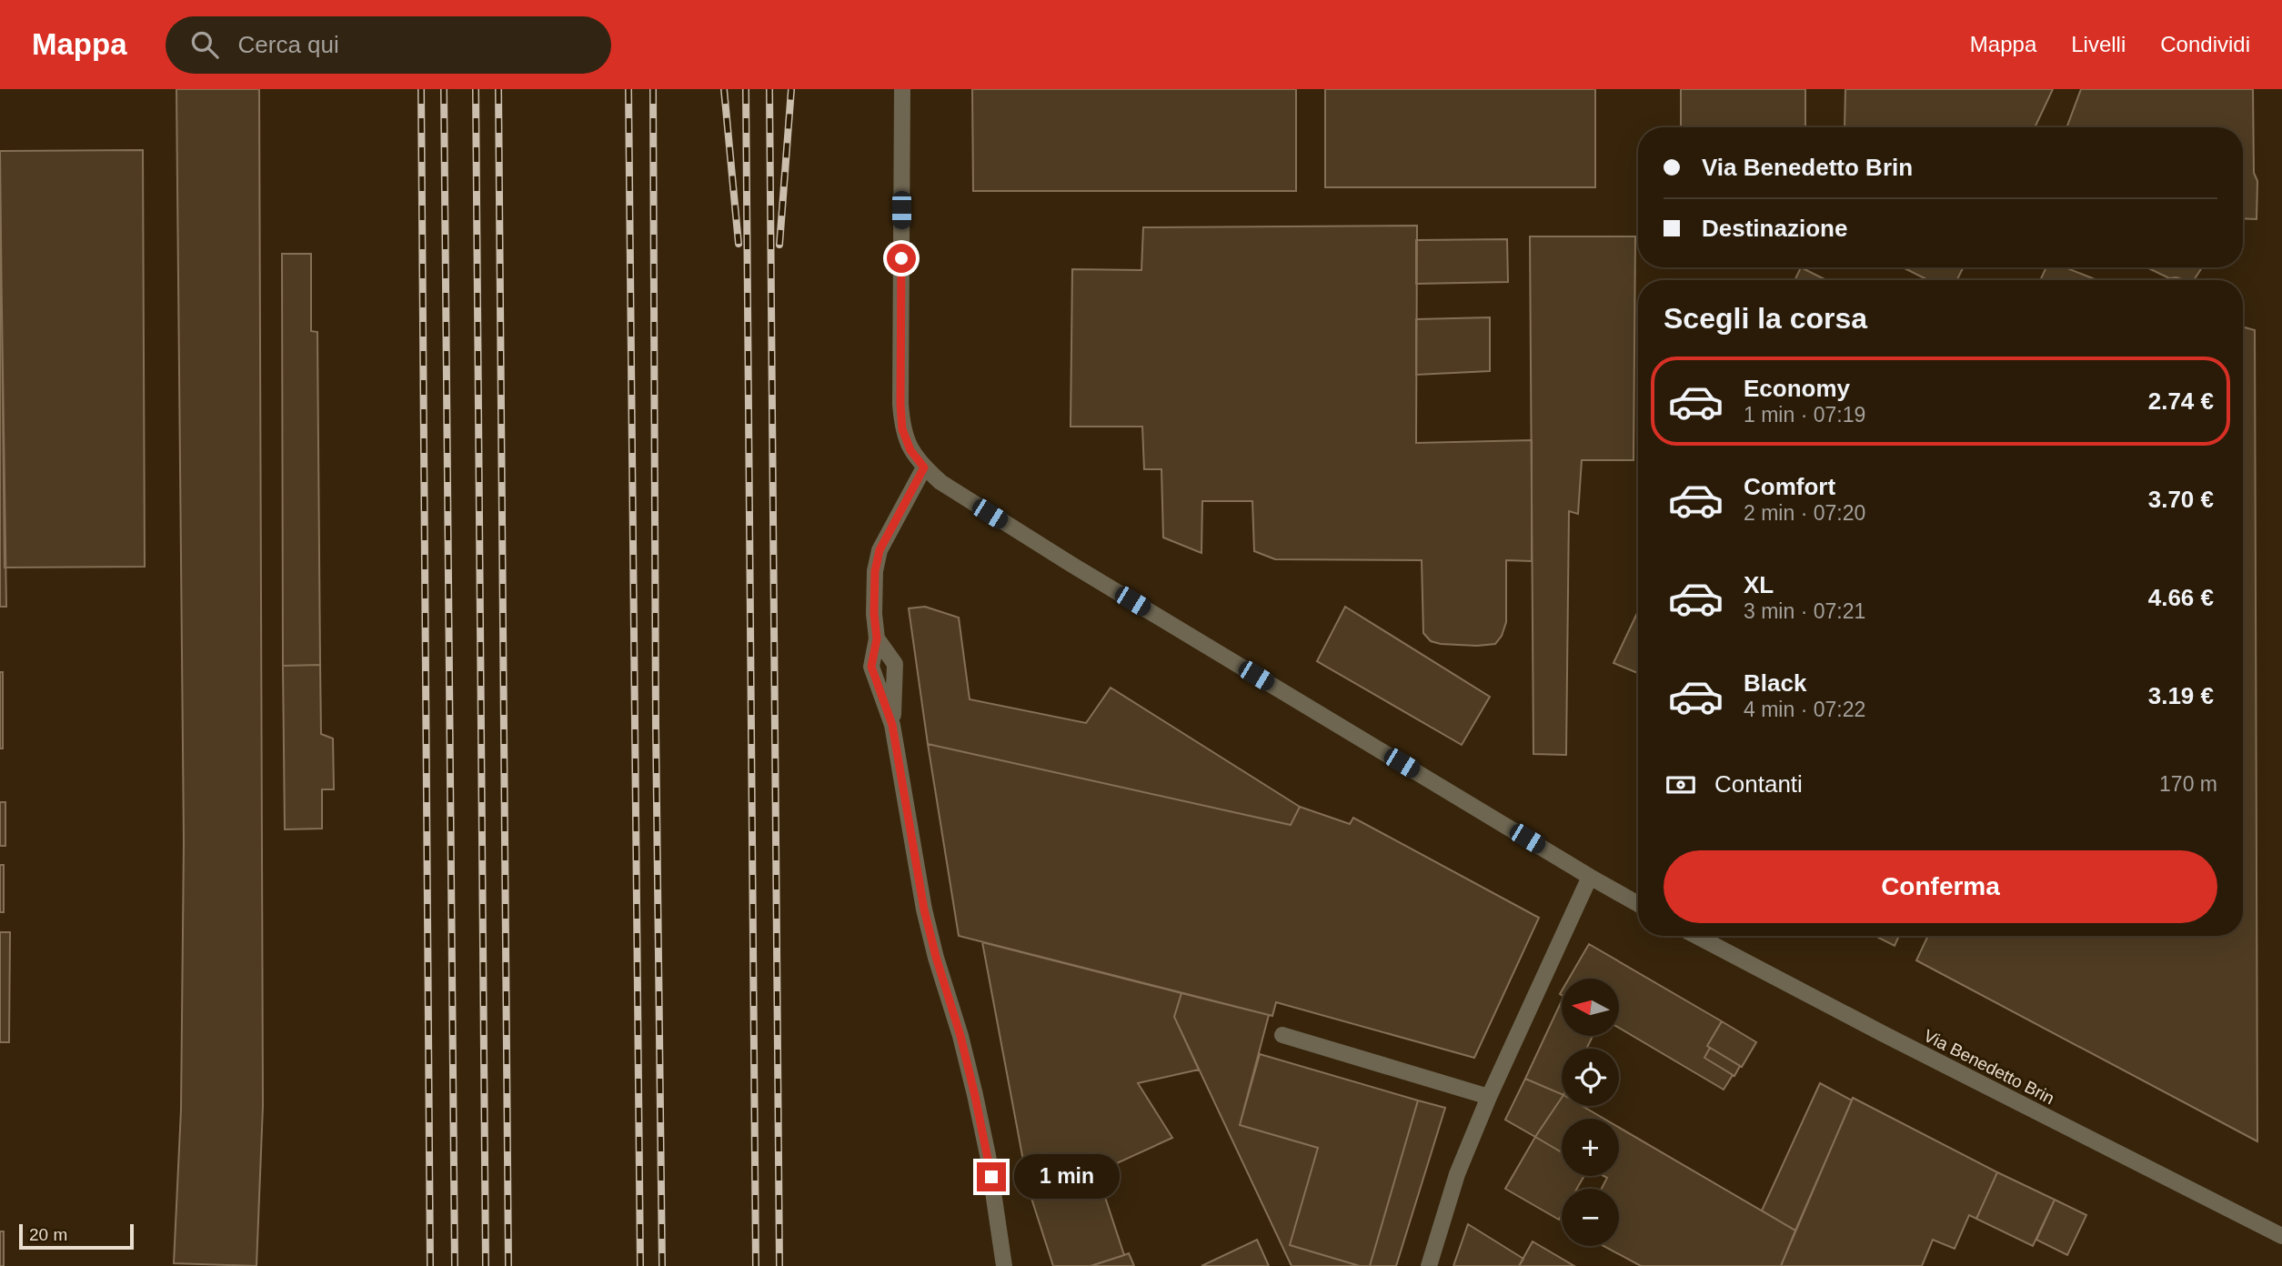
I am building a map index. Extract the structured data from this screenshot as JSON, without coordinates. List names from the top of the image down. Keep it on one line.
{"streets":{"street":["Via Benedetto Brin"]},"scale_bar":"20 m","north":"left","page":{"header":"Mappa","search":"Cerca qui","nav":["Mappa","Livelli","Condividi"],"banner":["Via Benedetto Brin","Destinazione"],"heading":"Scegli la corsa","list":[{"name":"Economy","note":"1 min · 07:19","value":"2.74 €"},{"name":"Comfort","note":"2 min · 07:20","value":"3.70 €"},{"name":"XL","note":"3 min · 07:21","value":"4.66 €"},{"name":"Black","note":"4 min · 07:22","value":"3.19 €"}],"pay":["Contanti","170 m"],"buttons":"Conferma","map_buttons":["+","−"],"bubble":"1 min","scale":"20 m"}}
